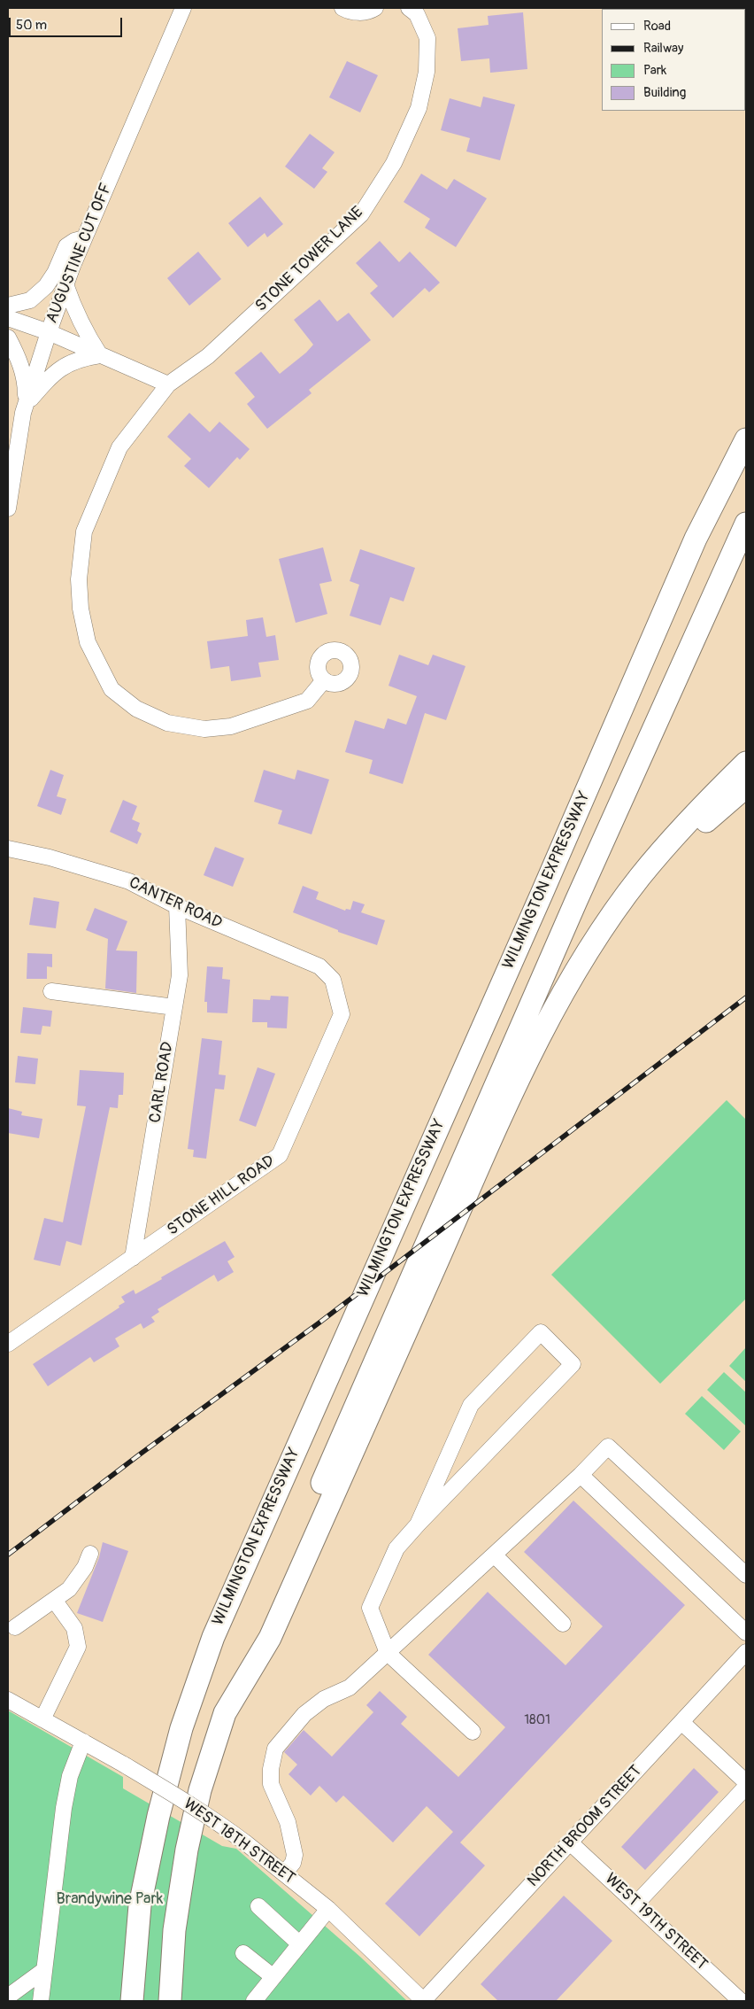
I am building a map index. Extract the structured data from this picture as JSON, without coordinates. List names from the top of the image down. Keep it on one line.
{"streets":{"highway":["WILMINGTON EXPRESSWAY"],"street":["AUGUSTINE CUT OFF","STONE TOWER LANE","CANTER ROAD","CARL ROAD","STONE HILL ROAD","NORTH BROOM STREET","WEST 18TH STREET","WEST 19TH STREET"]},"crossings":[["CANTER ROAD","CARL ROAD"],["CANTER ROAD","STONE HILL ROAD"],["CARL ROAD","STONE HILL ROAD"],["NORTH BROOM STREET","WEST 18TH STREET"],["NORTH BROOM STREET","WEST 19TH STREET"]],"parks":["Brandywine Park"],"house_numbers":["1801"],"legend":["Road","Railway","Park","Building"],"scale_bar":"50 m"}
